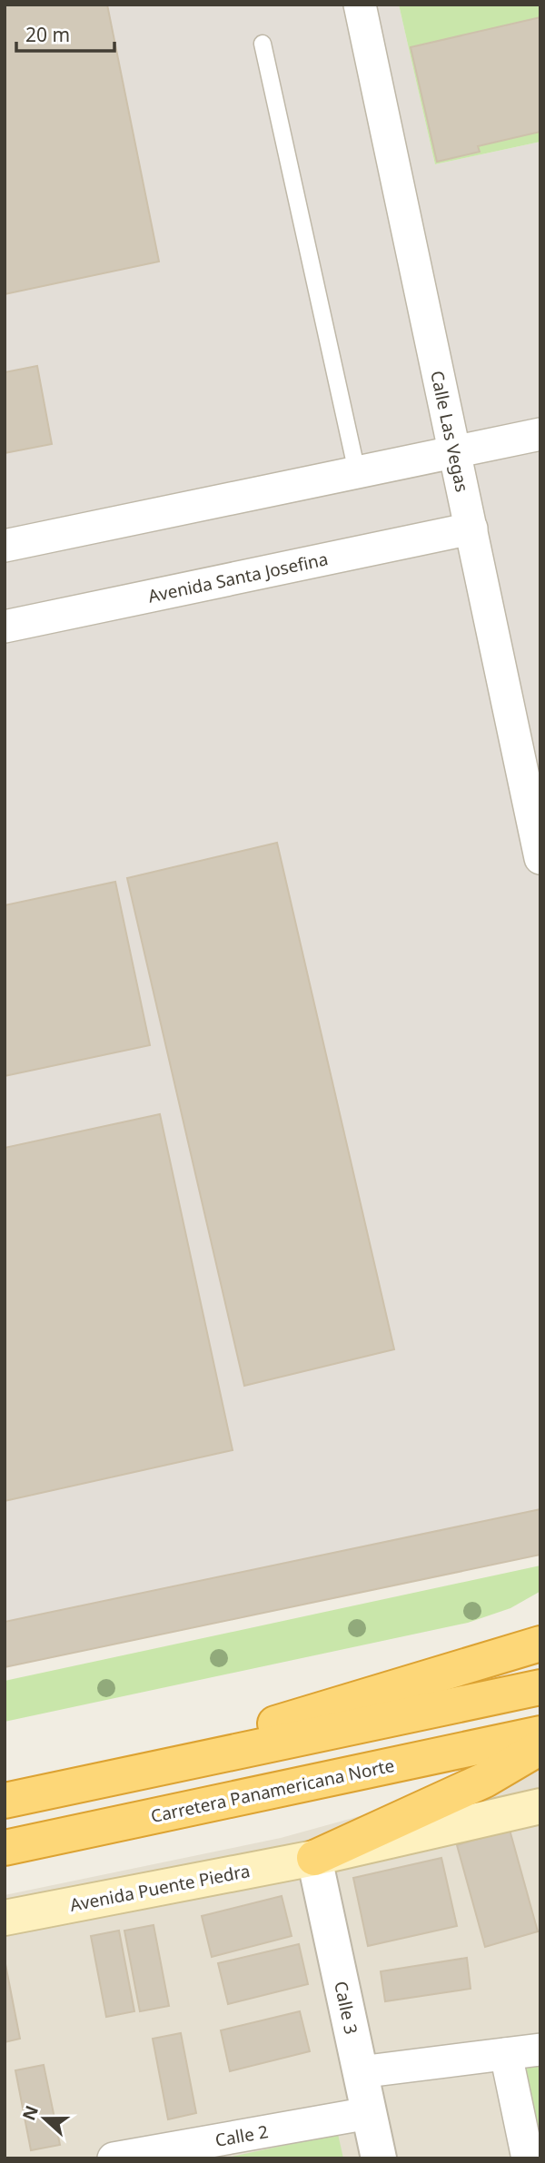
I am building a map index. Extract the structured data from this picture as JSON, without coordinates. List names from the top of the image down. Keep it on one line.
{"streets":{"highway":["Carretera Panamericana Norte"],"main road":["Avenida Puente Piedra"],"street":["Calle Las Vegas","Avenida Santa Josefina","Calle 3","Calle 2"]},"crossings":[["Calle Las Vegas","Avenida Santa Josefina"],["Avenida Puente Piedra","Calle 3"],["Calle 3","Calle 2"]],"scale_bar":"20 m","north":"left"}
